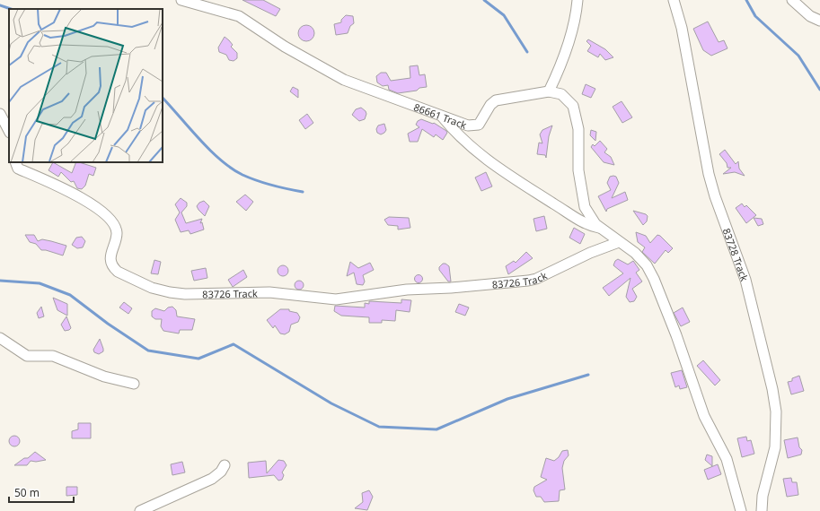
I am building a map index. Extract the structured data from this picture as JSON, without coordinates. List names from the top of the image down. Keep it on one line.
{"streets":{"street":["86661 Track","83728 Track","83726 Track"]},"scale_bar":"50 m"}
